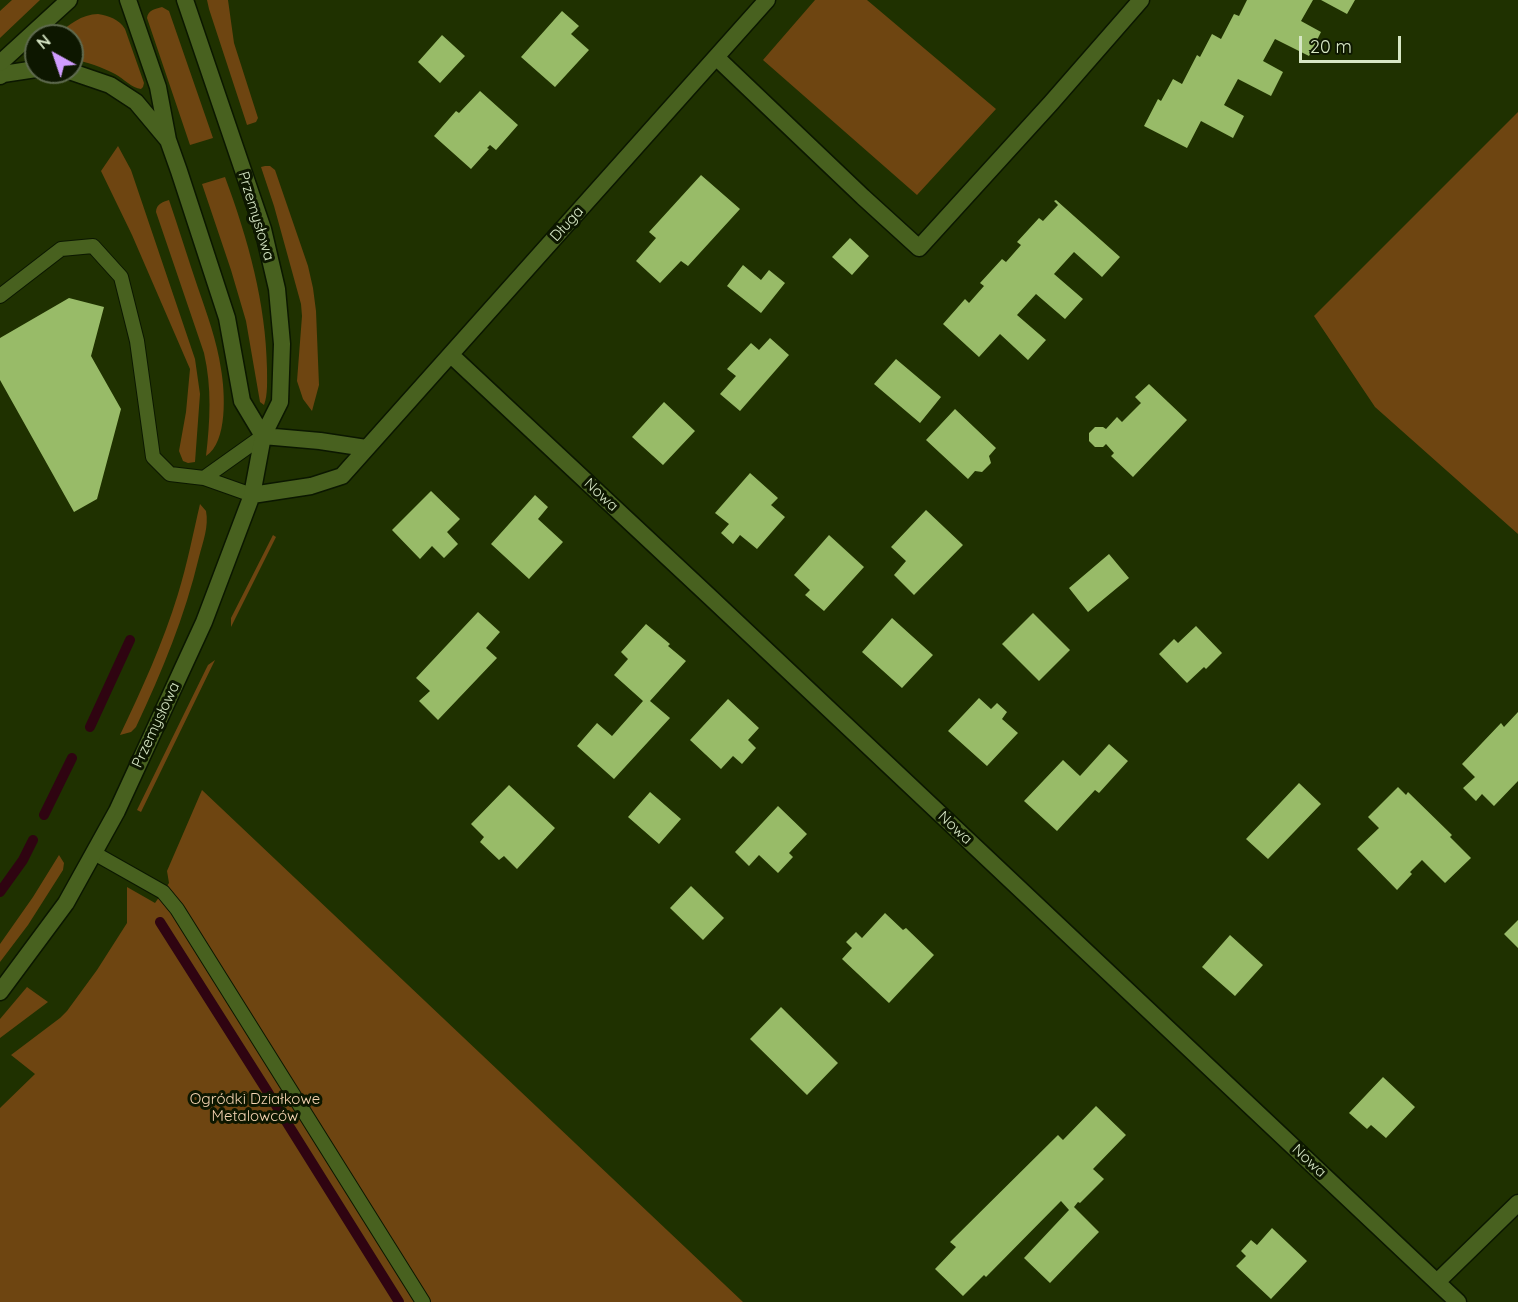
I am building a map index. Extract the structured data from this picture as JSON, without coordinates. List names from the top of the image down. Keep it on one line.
{"streets":{"street":["Przemysłowa","Długa","Nowa"]},"crossings":[["Przemysłowa","Długa"],["Długa","Nowa"]],"parks":["Ogródki Działkowe Metalowców"],"scale_bar":"20 m","north":"top left"}
